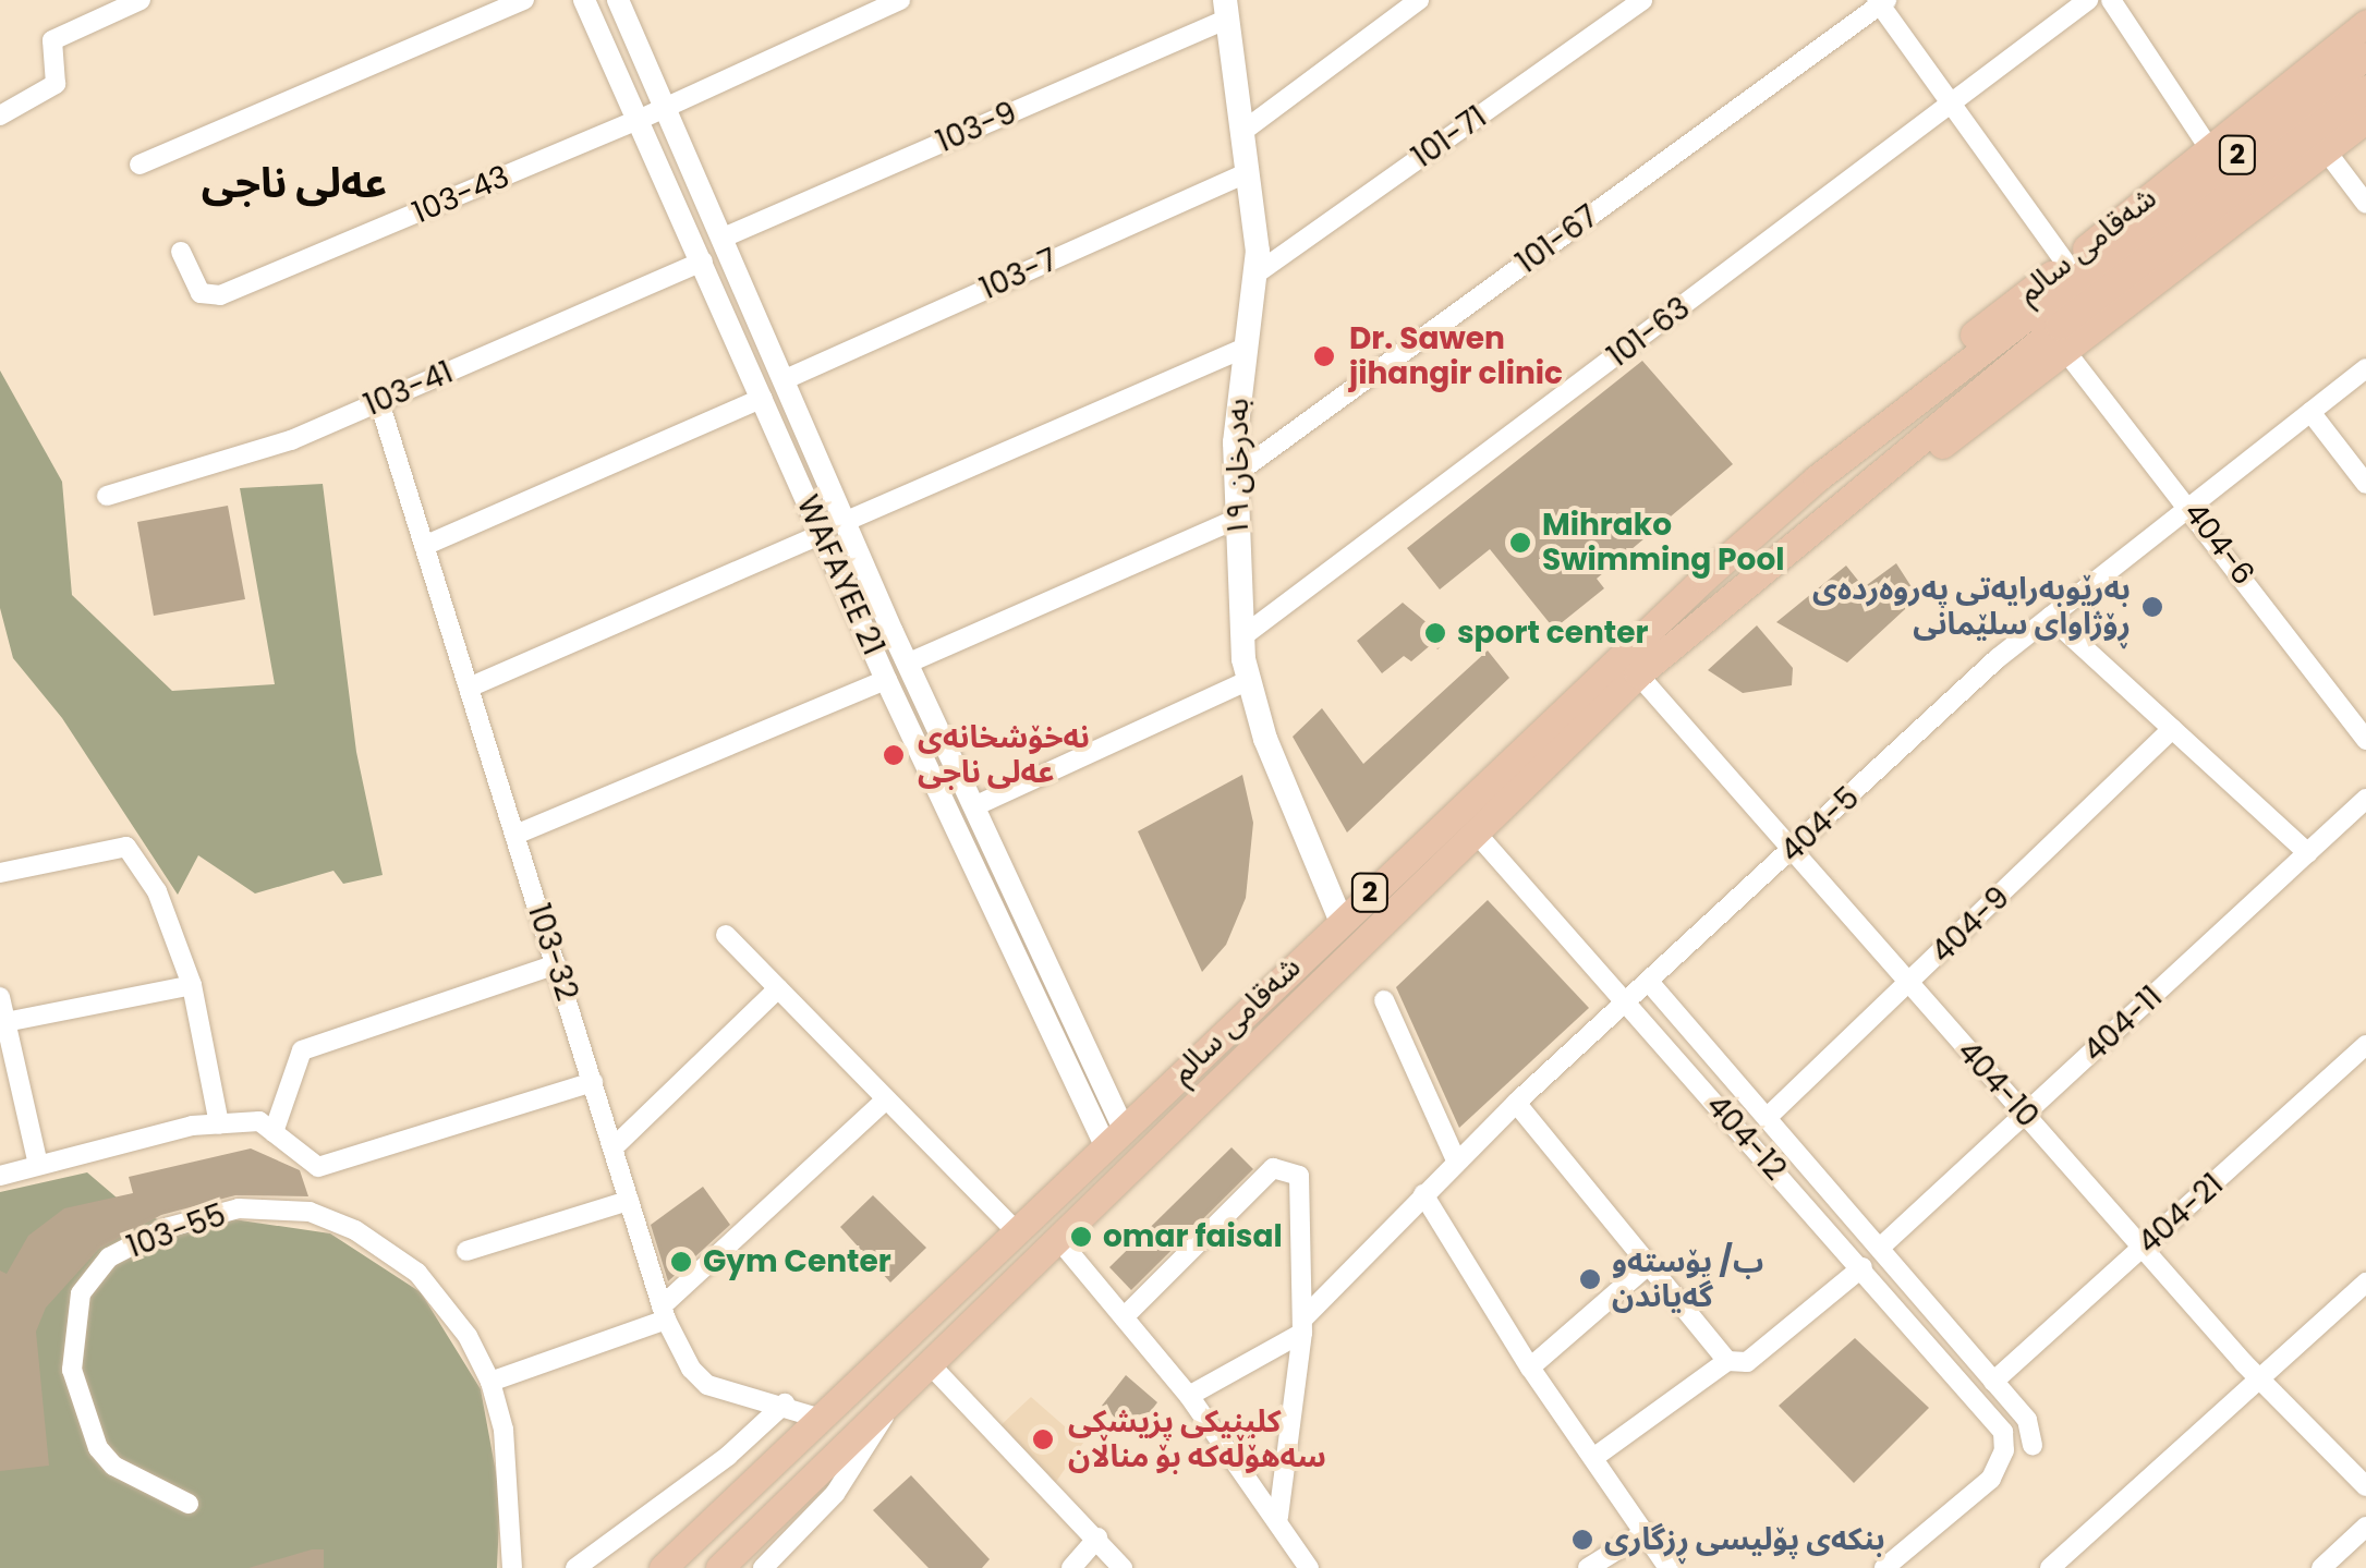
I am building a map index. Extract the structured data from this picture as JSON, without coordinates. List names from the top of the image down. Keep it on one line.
{"streets":{"main road":["2","شەقامی سالم","بەدرخان ١٩"],"street":["103-9","101-71","103-43","101-67","103-7","101-63","103-41","404-6","WAFAYEE 21","404-5","404-9","103-32","404-11","404-10","404-12","404-21","103-55"]},"crossings":[["103-9","بەدرخان ١٩"],["103-9","WAFAYEE 21"],["101-71","بەدرخان ١٩"],["103-43","WAFAYEE 21"],["101-67","بەدرخان ١٩"],["شەقامی سالم","بەدرخان ١٩"],["شەقامی سالم","404-6"],["شەقامی سالم","WAFAYEE 21"],["شەقامی سالم","103-32"],["شەقامی سالم","404-10"],["شەقامی سالم","404-12"],["103-7","بەدرخان ١٩"],["103-7","WAFAYEE 21"],["101-63","بەدرخان ١٩"],["103-41","WAFAYEE 21"],["103-41","103-32"],["404-6","404-5"],["404-5","404-10"],["404-5","404-12"],["404-9","404-10"],["404-11","404-10"],["404-10","404-21"]],"districts":["عەلی ناجی"],"places":["Dr. Sawen jihangir clinic","Mihrako Swimming Pool","بەڕێوبەرایەتی پەروەردەی ڕۆژاوای سلێمانی","sport center","نەخۆشخانەی عەلی ناجی","omar faisal","Gym Center","ب/ پۆستەو گەیاندن","کلینیکی پزیشکی سەهۆڵەکە بۆ مناڵان","بنکەی پۆلیسی ڕزگاری"]}
